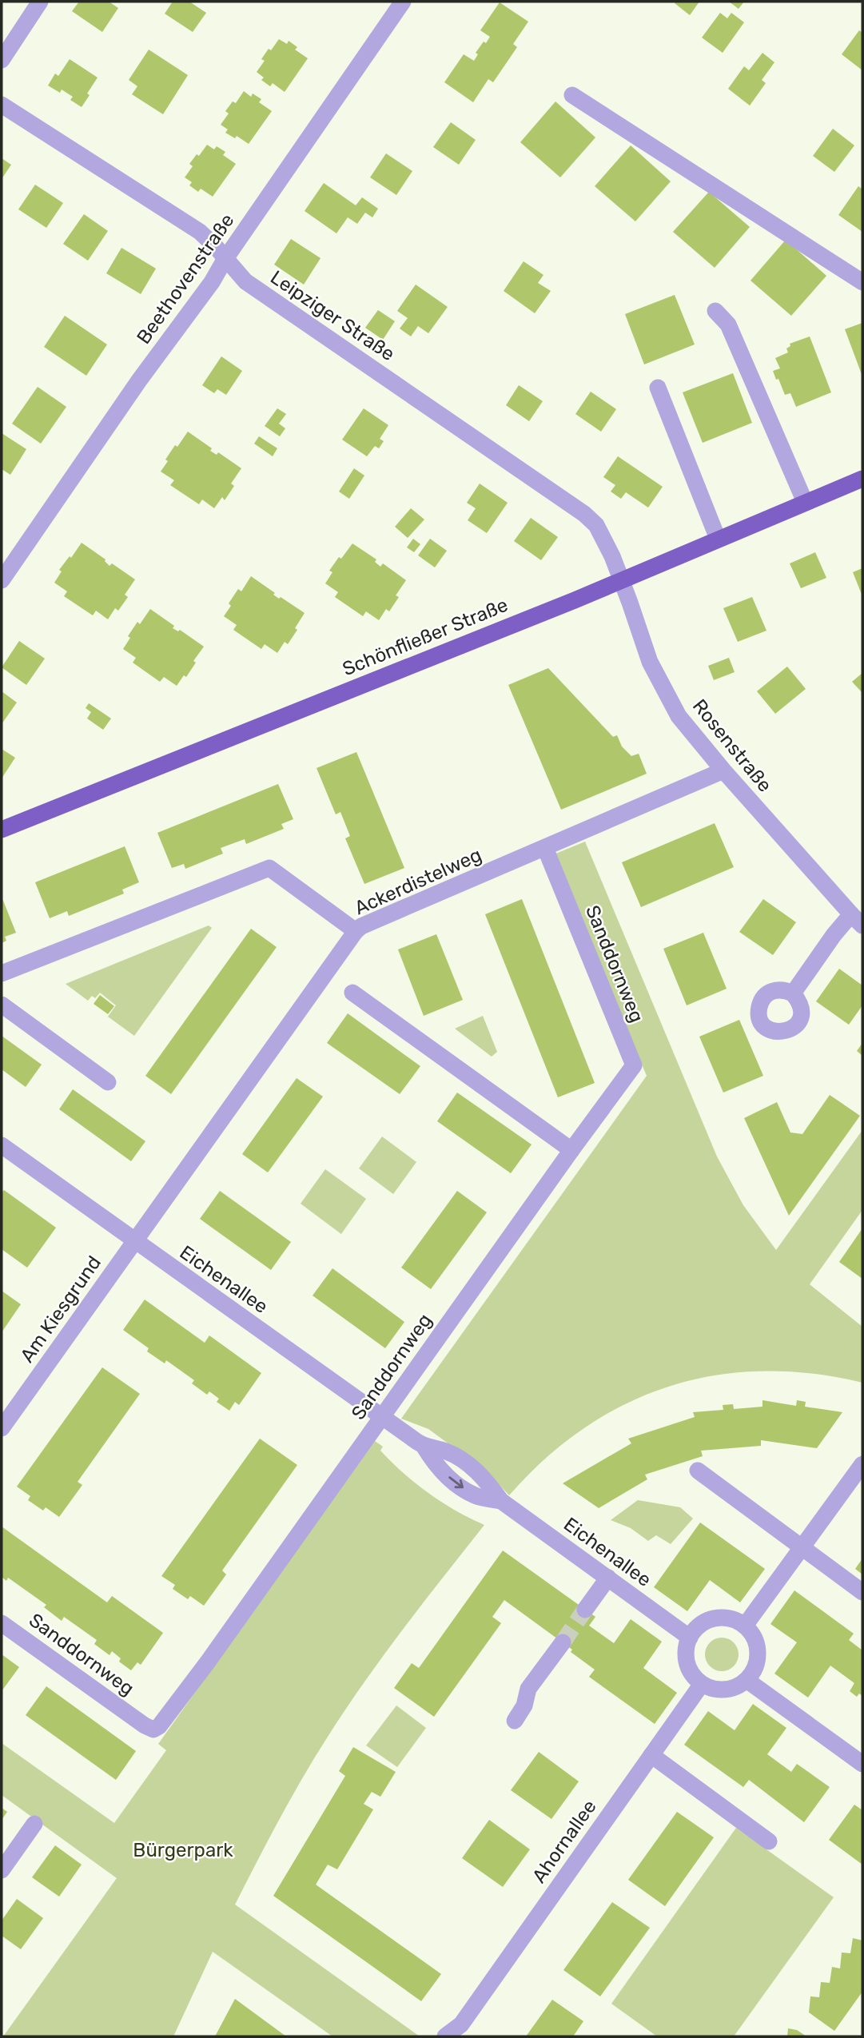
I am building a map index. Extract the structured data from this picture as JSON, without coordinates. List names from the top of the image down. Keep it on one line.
{"streets":{"main road":["Schönfließer Straße"],"street":["Beethovenstraße","Leipziger Straße","Rosenstraße","Ackerdistelweg","Sanddornweg","Eichenallee","Am Kiesgrund","Ahornallee"]},"crossings":[["Beethovenstraße","Leipziger Straße"],["Leipziger Straße","Schönfließer Straße"],["Leipziger Straße","Rosenstraße"],["Schönfließer Straße","Rosenstraße"],["Rosenstraße","Ackerdistelweg"],["Ackerdistelweg","Sanddornweg"],["Ackerdistelweg","Eichenallee"],["Ackerdistelweg","Am Kiesgrund"],["Sanddornweg","Eichenallee"],["Eichenallee","Am Kiesgrund"],["Eichenallee","Ahornallee"]],"parks":["Bürgerpark"]}
